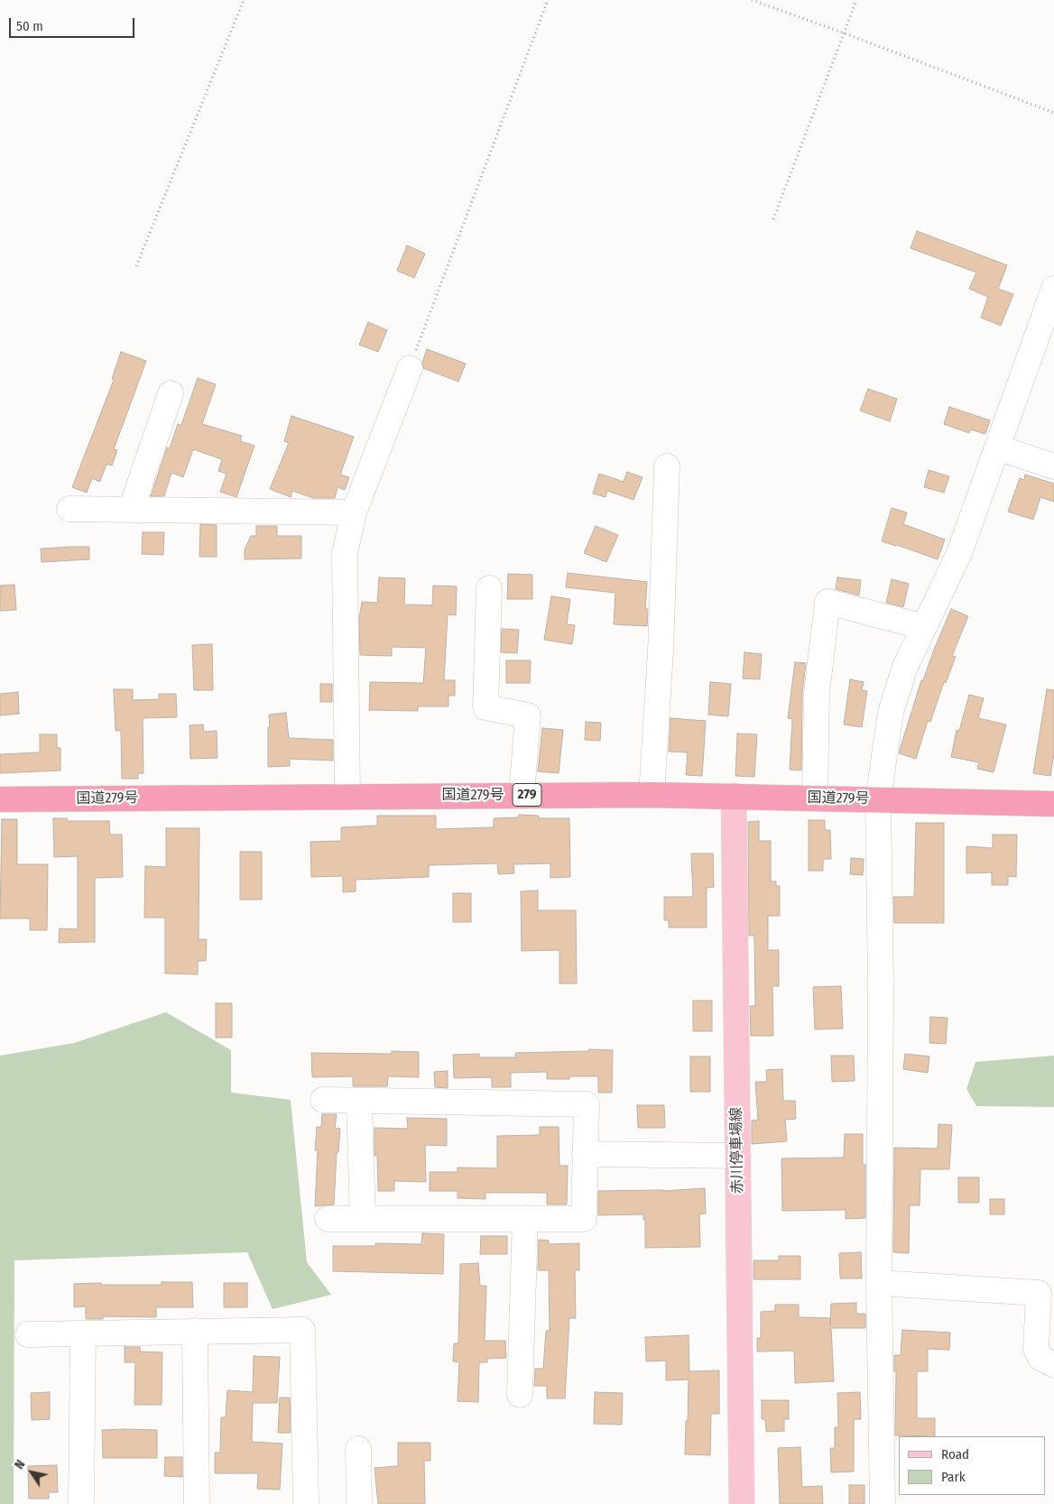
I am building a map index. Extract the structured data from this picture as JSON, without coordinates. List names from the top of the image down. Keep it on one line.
{"streets":{"highway":["279","国道279号"],"main road":["赤川停車場線"]},"crossings":[["国道279号","赤川停車場線"]],"legend":["Road","Park"],"scale_bar":"50 m","north":"top left"}
